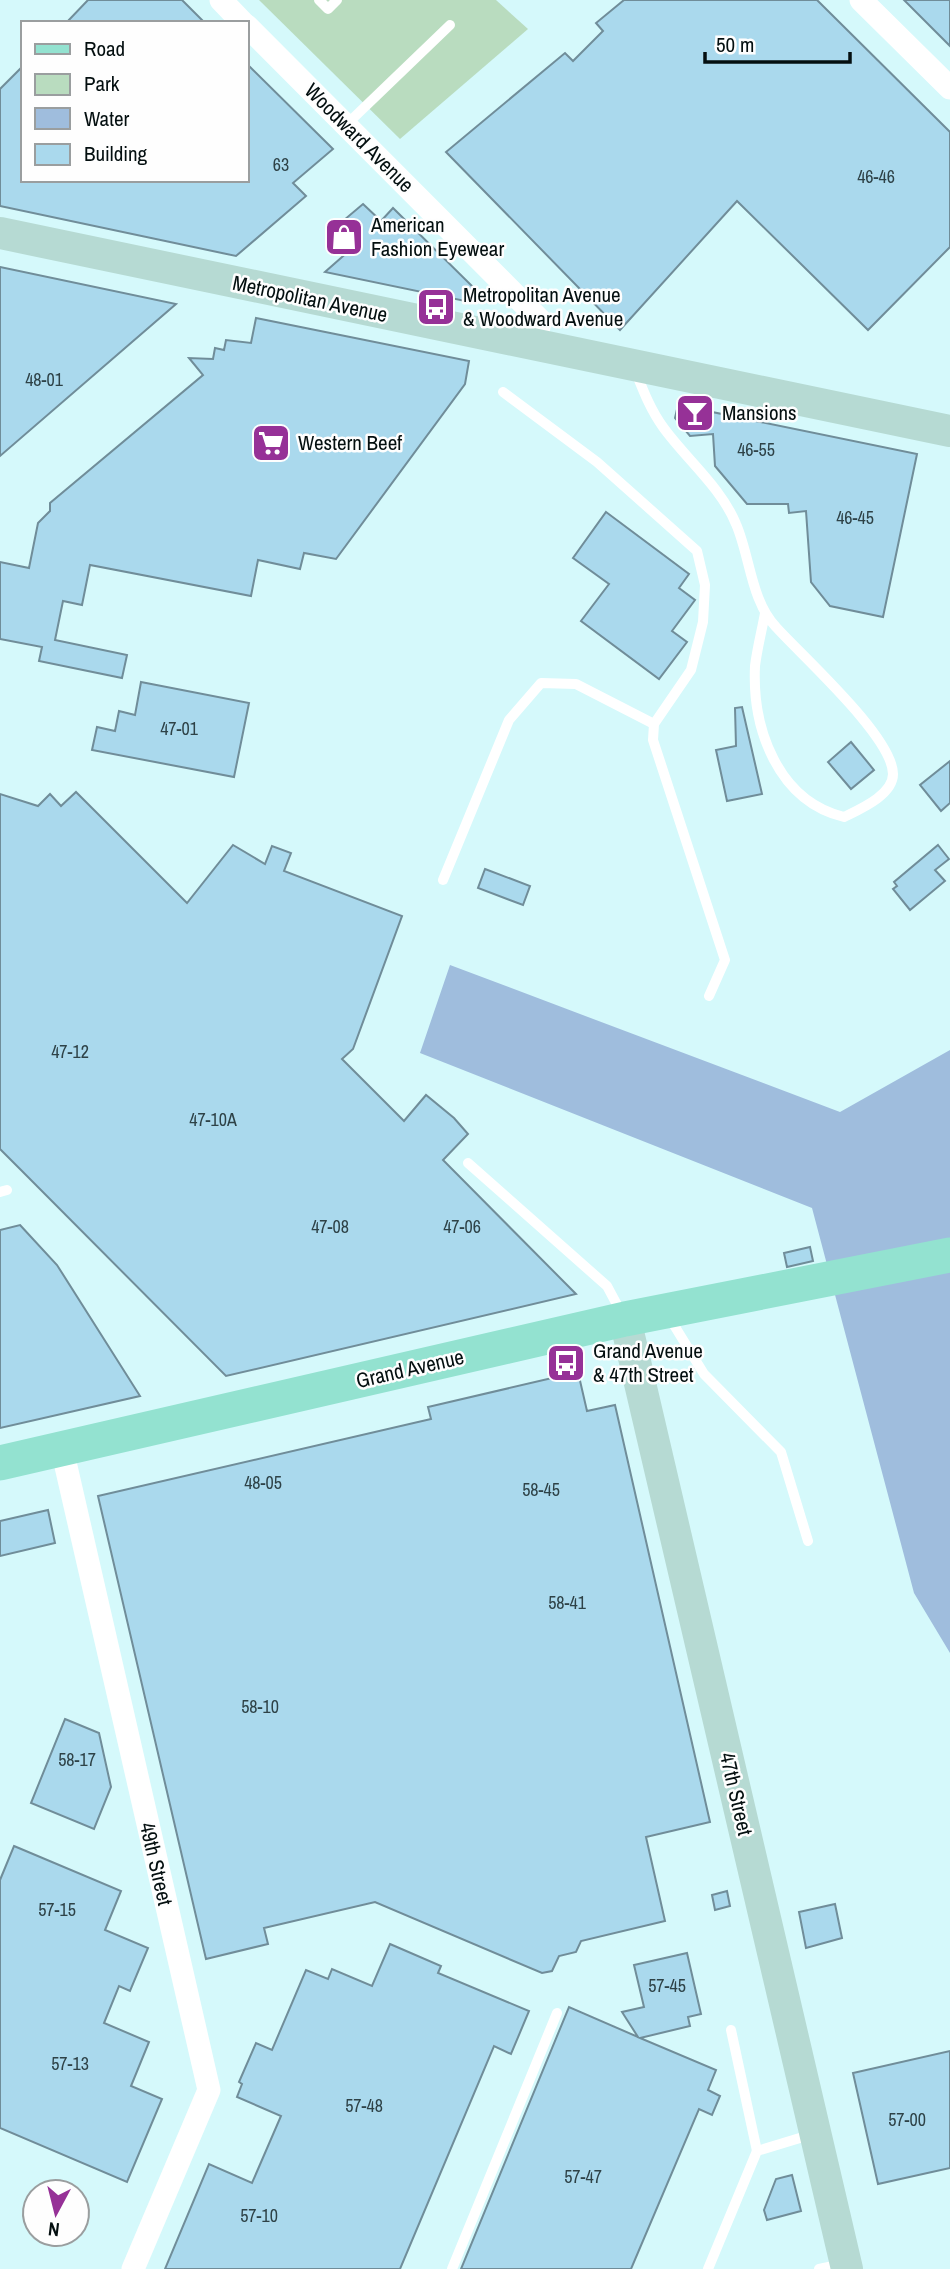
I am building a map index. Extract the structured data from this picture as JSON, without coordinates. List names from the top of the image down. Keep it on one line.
{"streets":{"main road":["Metropolitan Avenue","Grand Avenue","47th Street"],"street":["Woodward Avenue","49th Street"]},"crossings":[["Woodward Avenue","Metropolitan Avenue"],["Grand Avenue","47th Street"],["Grand Avenue","49th Street"]],"places":{"shop":["American Fashion Eyewear"],"bus stop":["Metropolitan Avenue & Woodward Avenue","Grand Avenue & 47th Street"],"bar":["Mansions"],"supermarket":["Western Beef"]},"house_numbers":["63","46-46","48-01","46-55","46-45","47-01","47-12","47-10A","47-08","47-06","48-05","58-45","58-41","58-10","58-17","57-15","57-45","57-13","57-48","57-00","57-47","57-10"],"legend":["Road","Park","Water","Building"],"scale_bar":"50 m","north":"bottom"}
